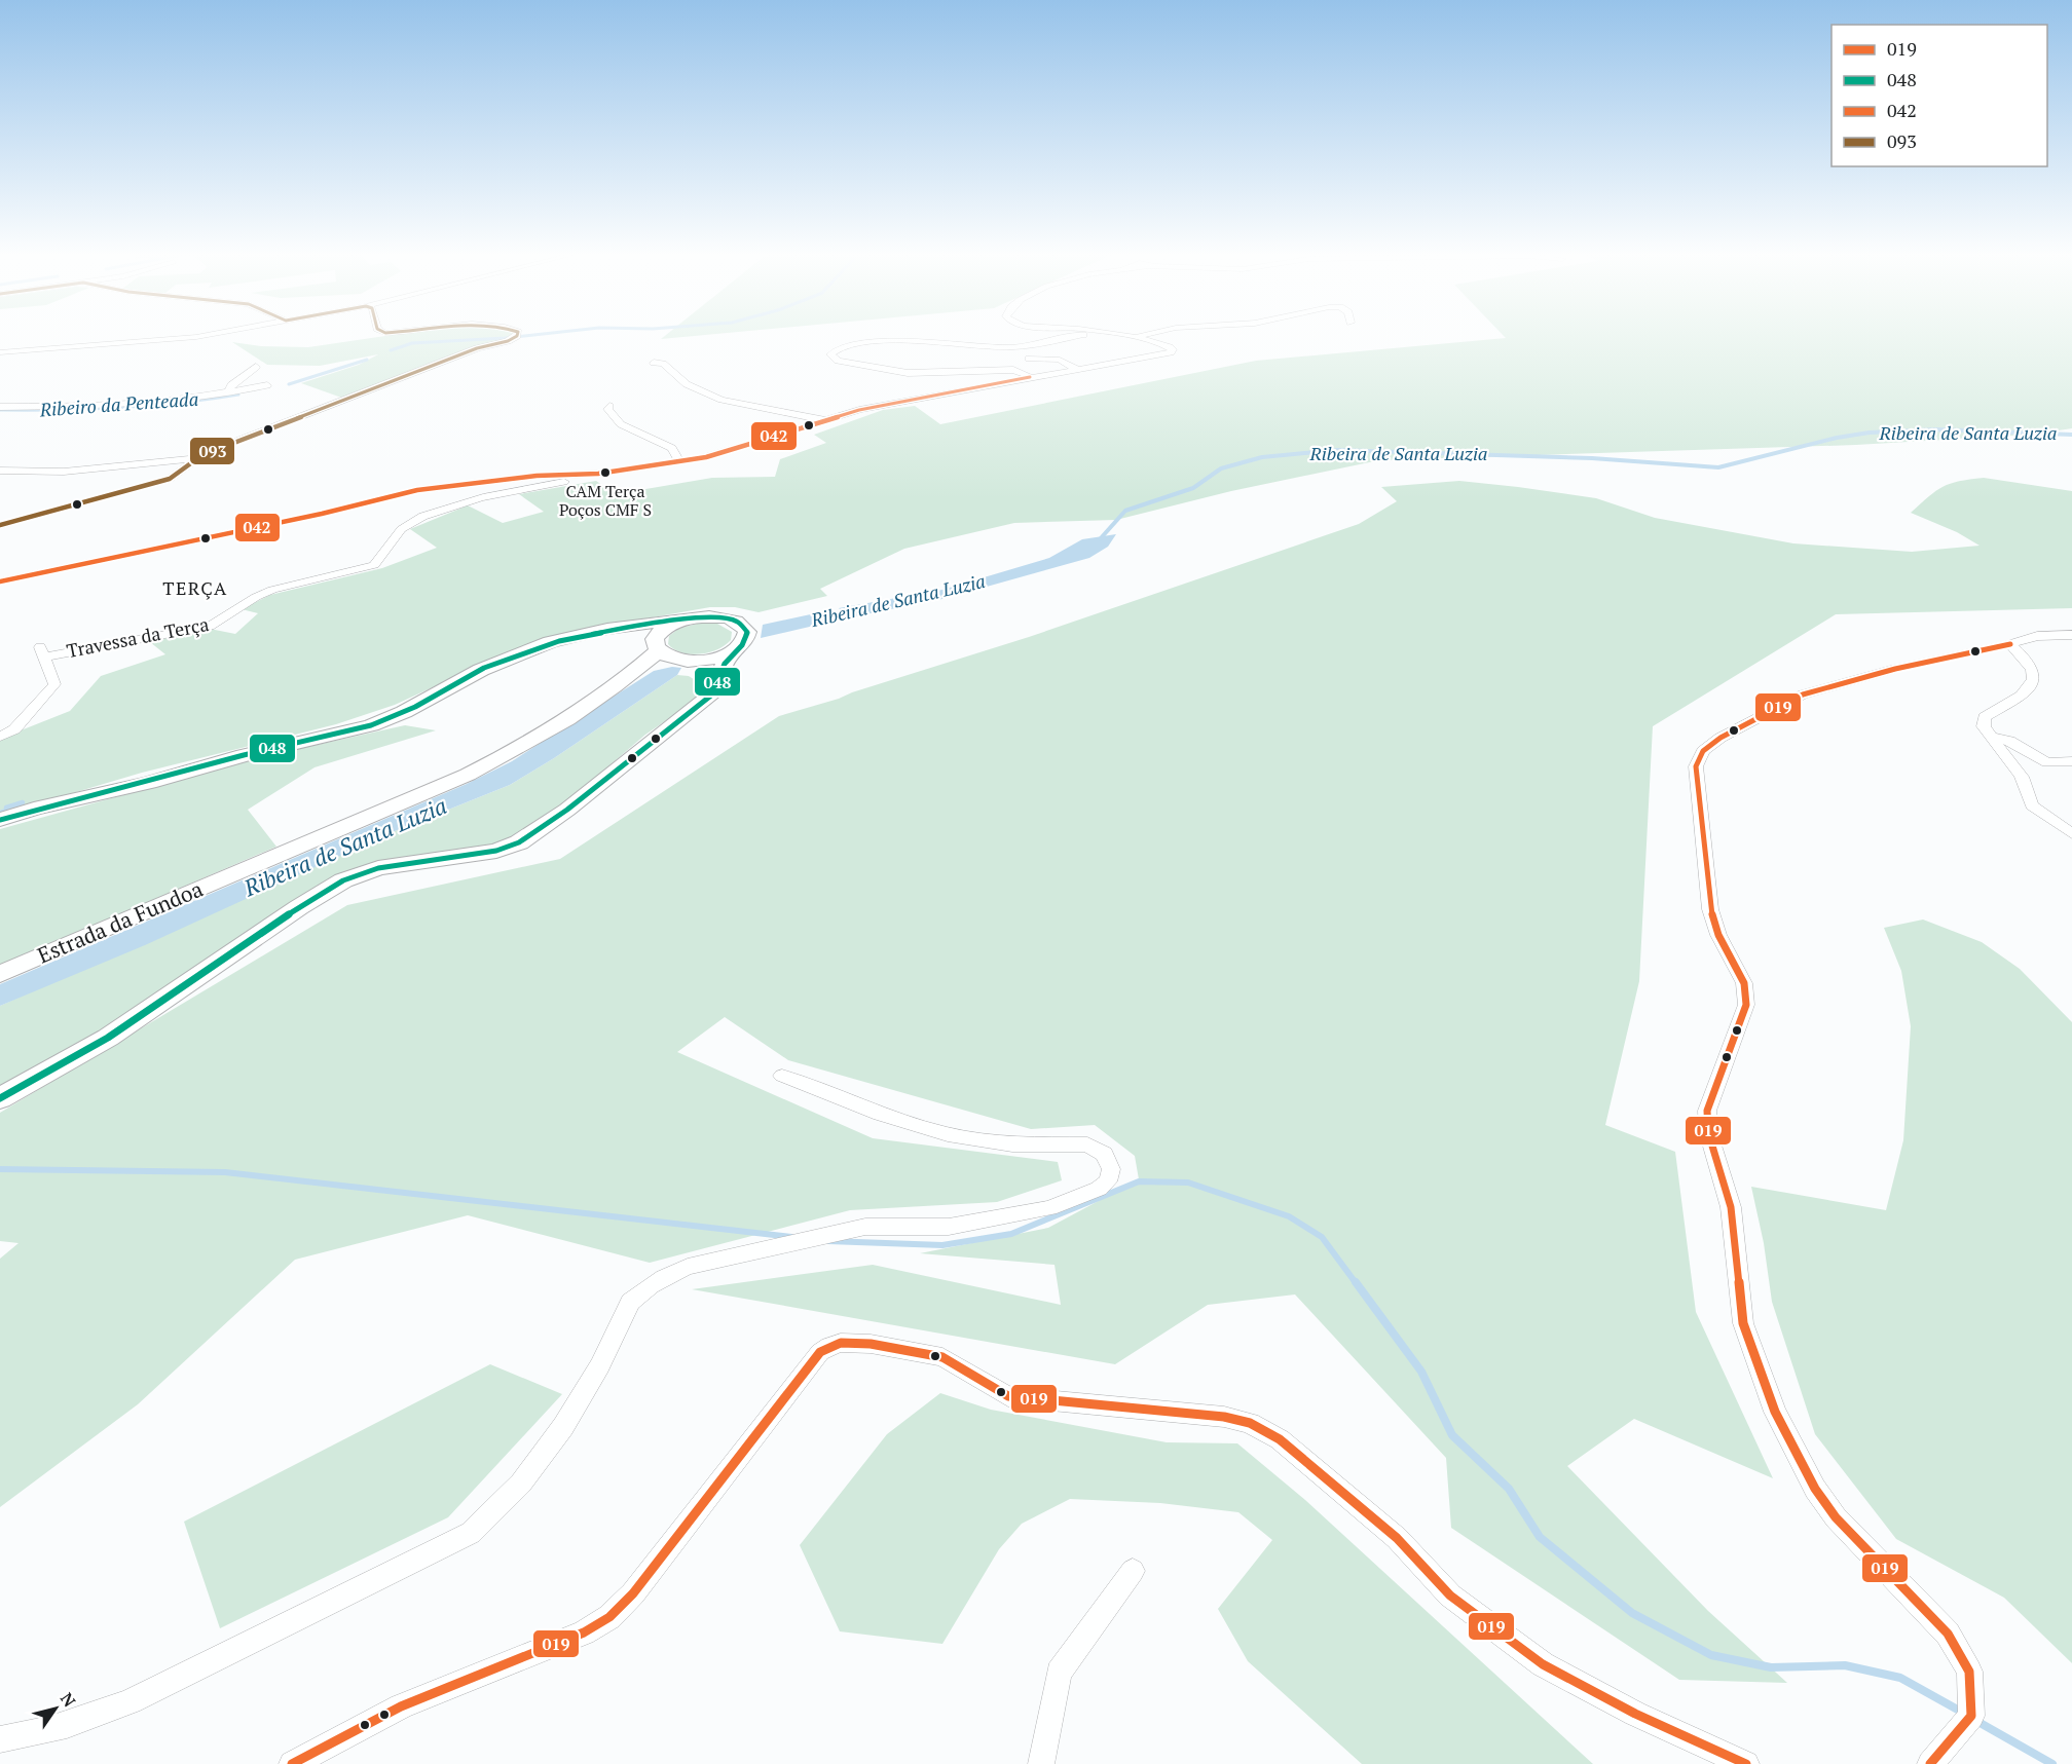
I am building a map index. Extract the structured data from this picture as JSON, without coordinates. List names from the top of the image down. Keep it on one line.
{"streets":{"main road":["Estrada da Fundoa"],"street":["Travessa da Terça"]},"districts":["TERÇA"],"water":["Ribeiro da Penteada","Ribeira de Santa Luzia"],"places":["CAM Terça Poços CMF S"],"lines":["transit line 093","transit line 042","transit line 048","transit line 019"],"legend":["019","048","042","093"],"north":"top right"}
